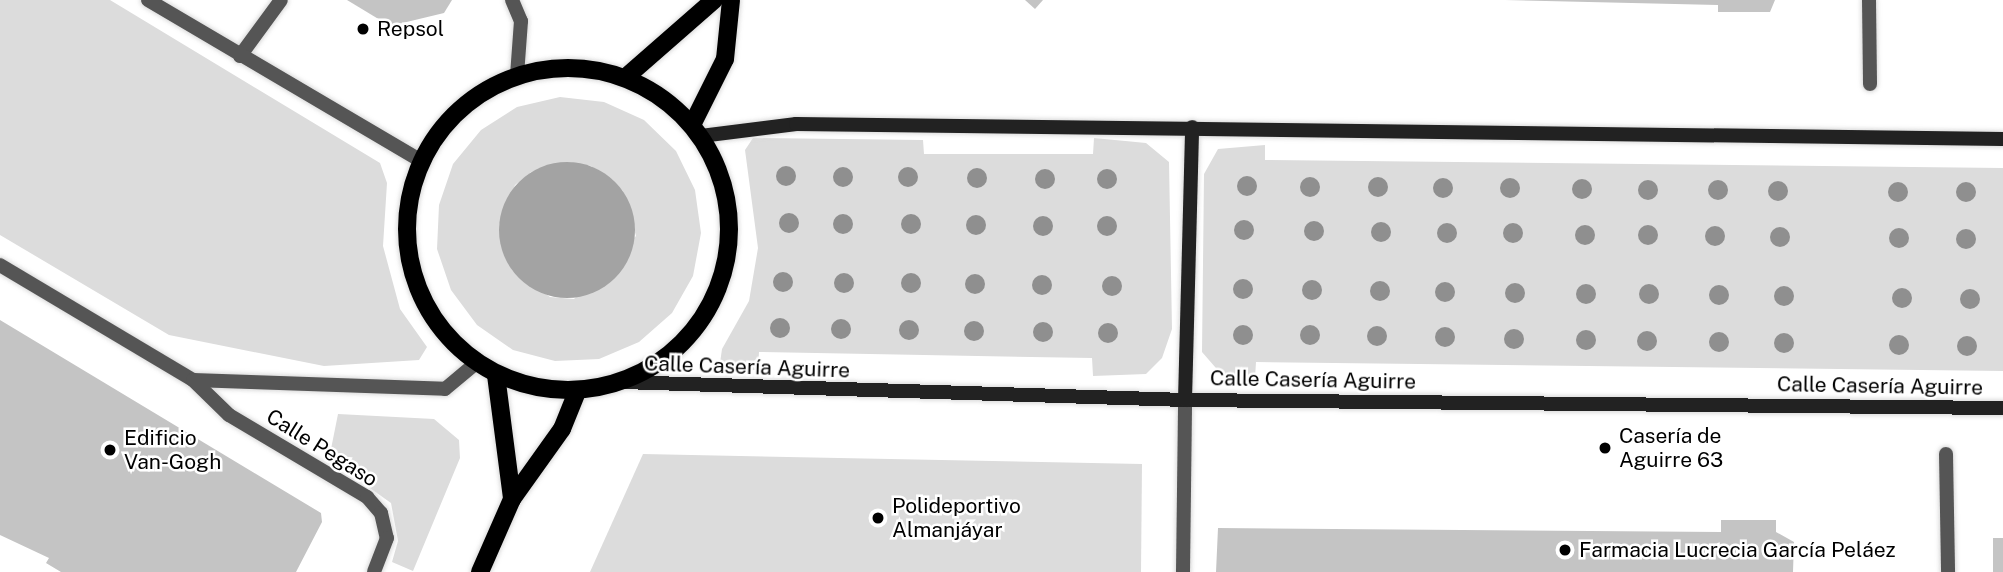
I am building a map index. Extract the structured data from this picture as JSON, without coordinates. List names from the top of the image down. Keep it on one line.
{"streets":{"main road":["Calle Casería Aguirre"],"street":["Calle Pegaso"]},"places":["Repsol","Casería de Aguirre 63","Edificio Van-Gogh","Polideportivo Almanjáyar","Farmacia Lucrecia García Peláez"]}
